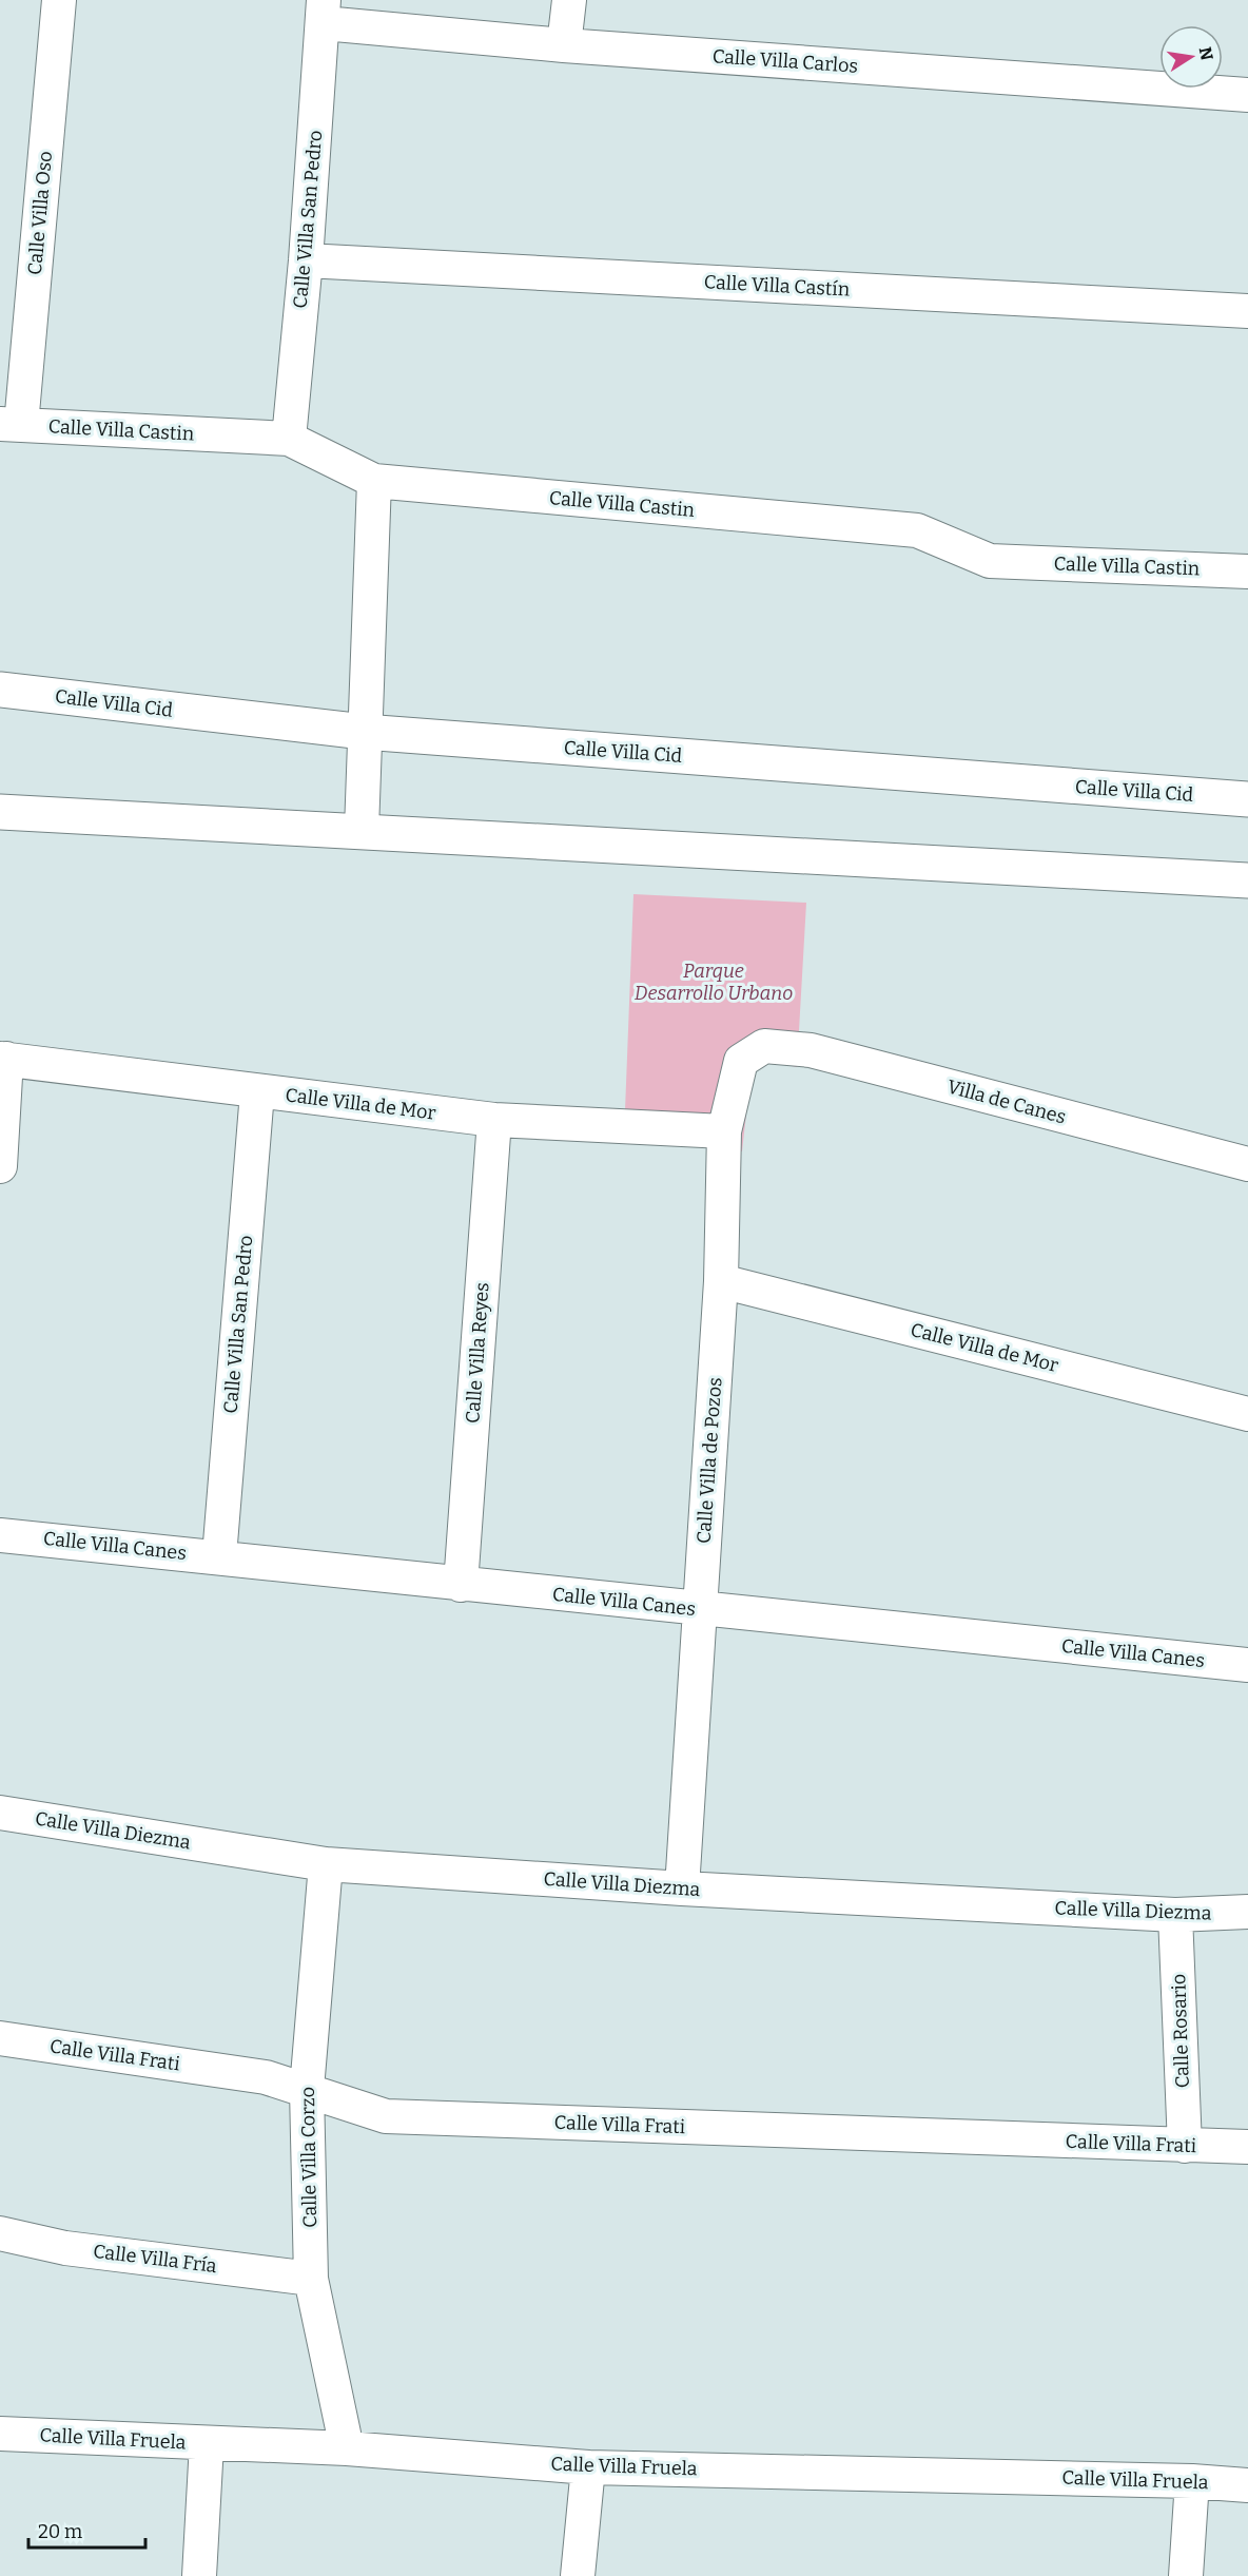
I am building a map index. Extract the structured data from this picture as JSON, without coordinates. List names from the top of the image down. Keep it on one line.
{"streets":{"street":["Calle Villa Carlos","Calle Villa Oso","Calle Villa San Pedro","Calle Villa Castín","Calle Villa Castin","Calle Villa Cid","Villa de Canes","Calle Villa de Mor","Calle Villa Reyes","Calle Villa de Pozos","Calle Villa Canes","Calle Villa Diezma","Calle Rosario","Calle Villa Frati","Calle Villa Corzo","Calle Villa Fría","Calle Villa Fruela"]},"crossings":[["Calle Villa Carlos","Calle Villa San Pedro"],["Calle Villa Oso","Calle Villa Castin"],["Calle Villa San Pedro","Calle Villa Castín"],["Calle Villa San Pedro","Calle Villa Castin"],["Calle Villa San Pedro","Calle Villa de Mor"],["Calle Villa San Pedro","Calle Villa Canes"],["Villa de Canes","Calle Villa de Pozos"],["Calle Villa de Mor","Calle Villa Reyes"],["Calle Villa de Mor","Calle Villa de Pozos"],["Calle Villa Reyes","Calle Villa Canes"],["Calle Villa de Pozos","Calle Villa Canes"],["Calle Villa de Pozos","Calle Villa Diezma"],["Calle Villa Diezma","Calle Rosario"],["Calle Villa Diezma","Calle Villa Corzo"],["Calle Rosario","Calle Villa Frati"],["Calle Villa Frati","Calle Villa Corzo"],["Calle Villa Corzo","Calle Villa Fría"],["Calle Villa Corzo","Calle Villa Fruela"]],"parks":["Parque Desarrollo Urbano"],"scale_bar":"20 m","north":"right"}
